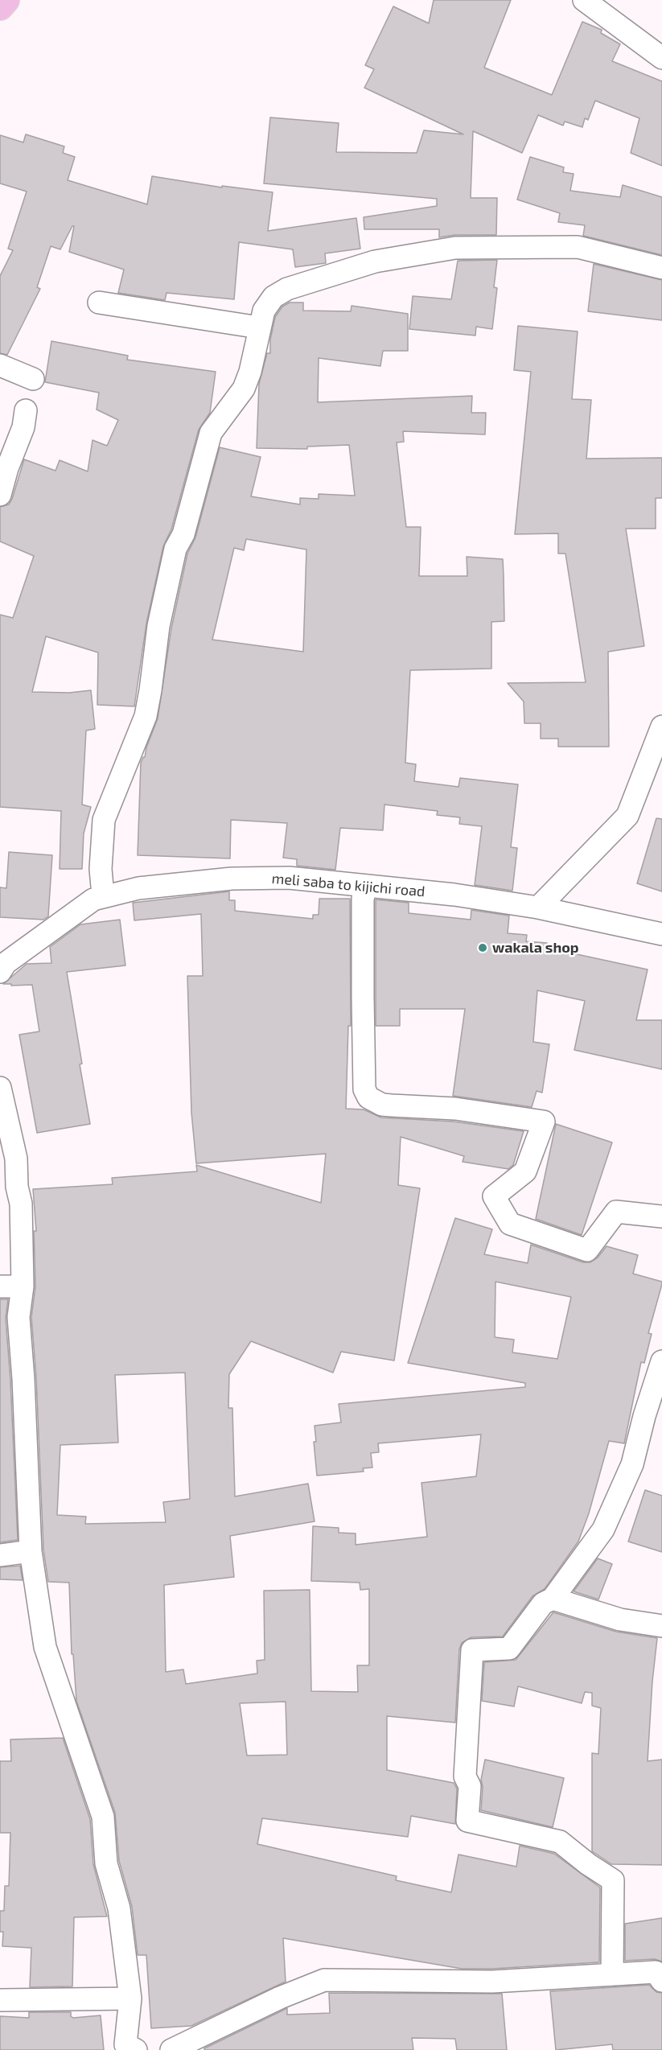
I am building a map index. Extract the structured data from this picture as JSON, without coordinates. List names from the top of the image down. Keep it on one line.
{"streets":{"street":["meli saba to kijichi road"]},"places":["wakala shop"]}
